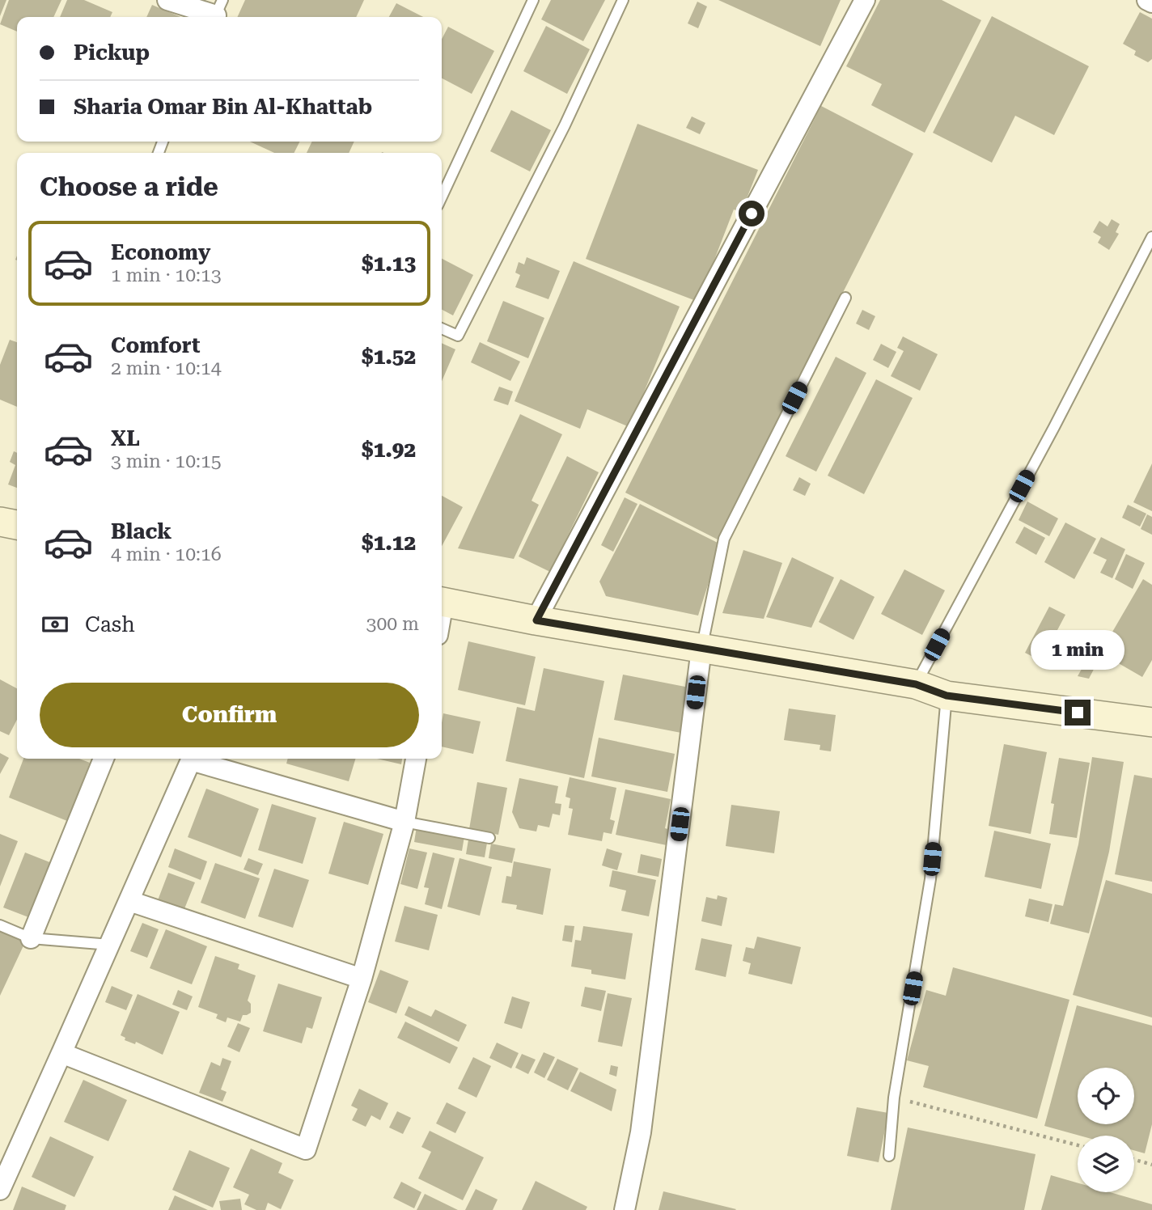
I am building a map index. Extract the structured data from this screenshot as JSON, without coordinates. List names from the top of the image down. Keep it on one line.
{"page":{"banner":["Pickup","Sharia Omar Bin Al-Khattab"],"heading":"Choose a ride","list":[{"name":"Economy","note":"1 min · 10:13","value":"$1.13"},{"name":"Comfort","note":"2 min · 10:14","value":"$1.52"},{"name":"XL","note":"3 min · 10:15","value":"$1.92"},{"name":"Black","note":"4 min · 10:16","value":"$1.12"}],"pay":["Cash","300 m"],"bubble":"1 min","buttons":"Confirm"}}
